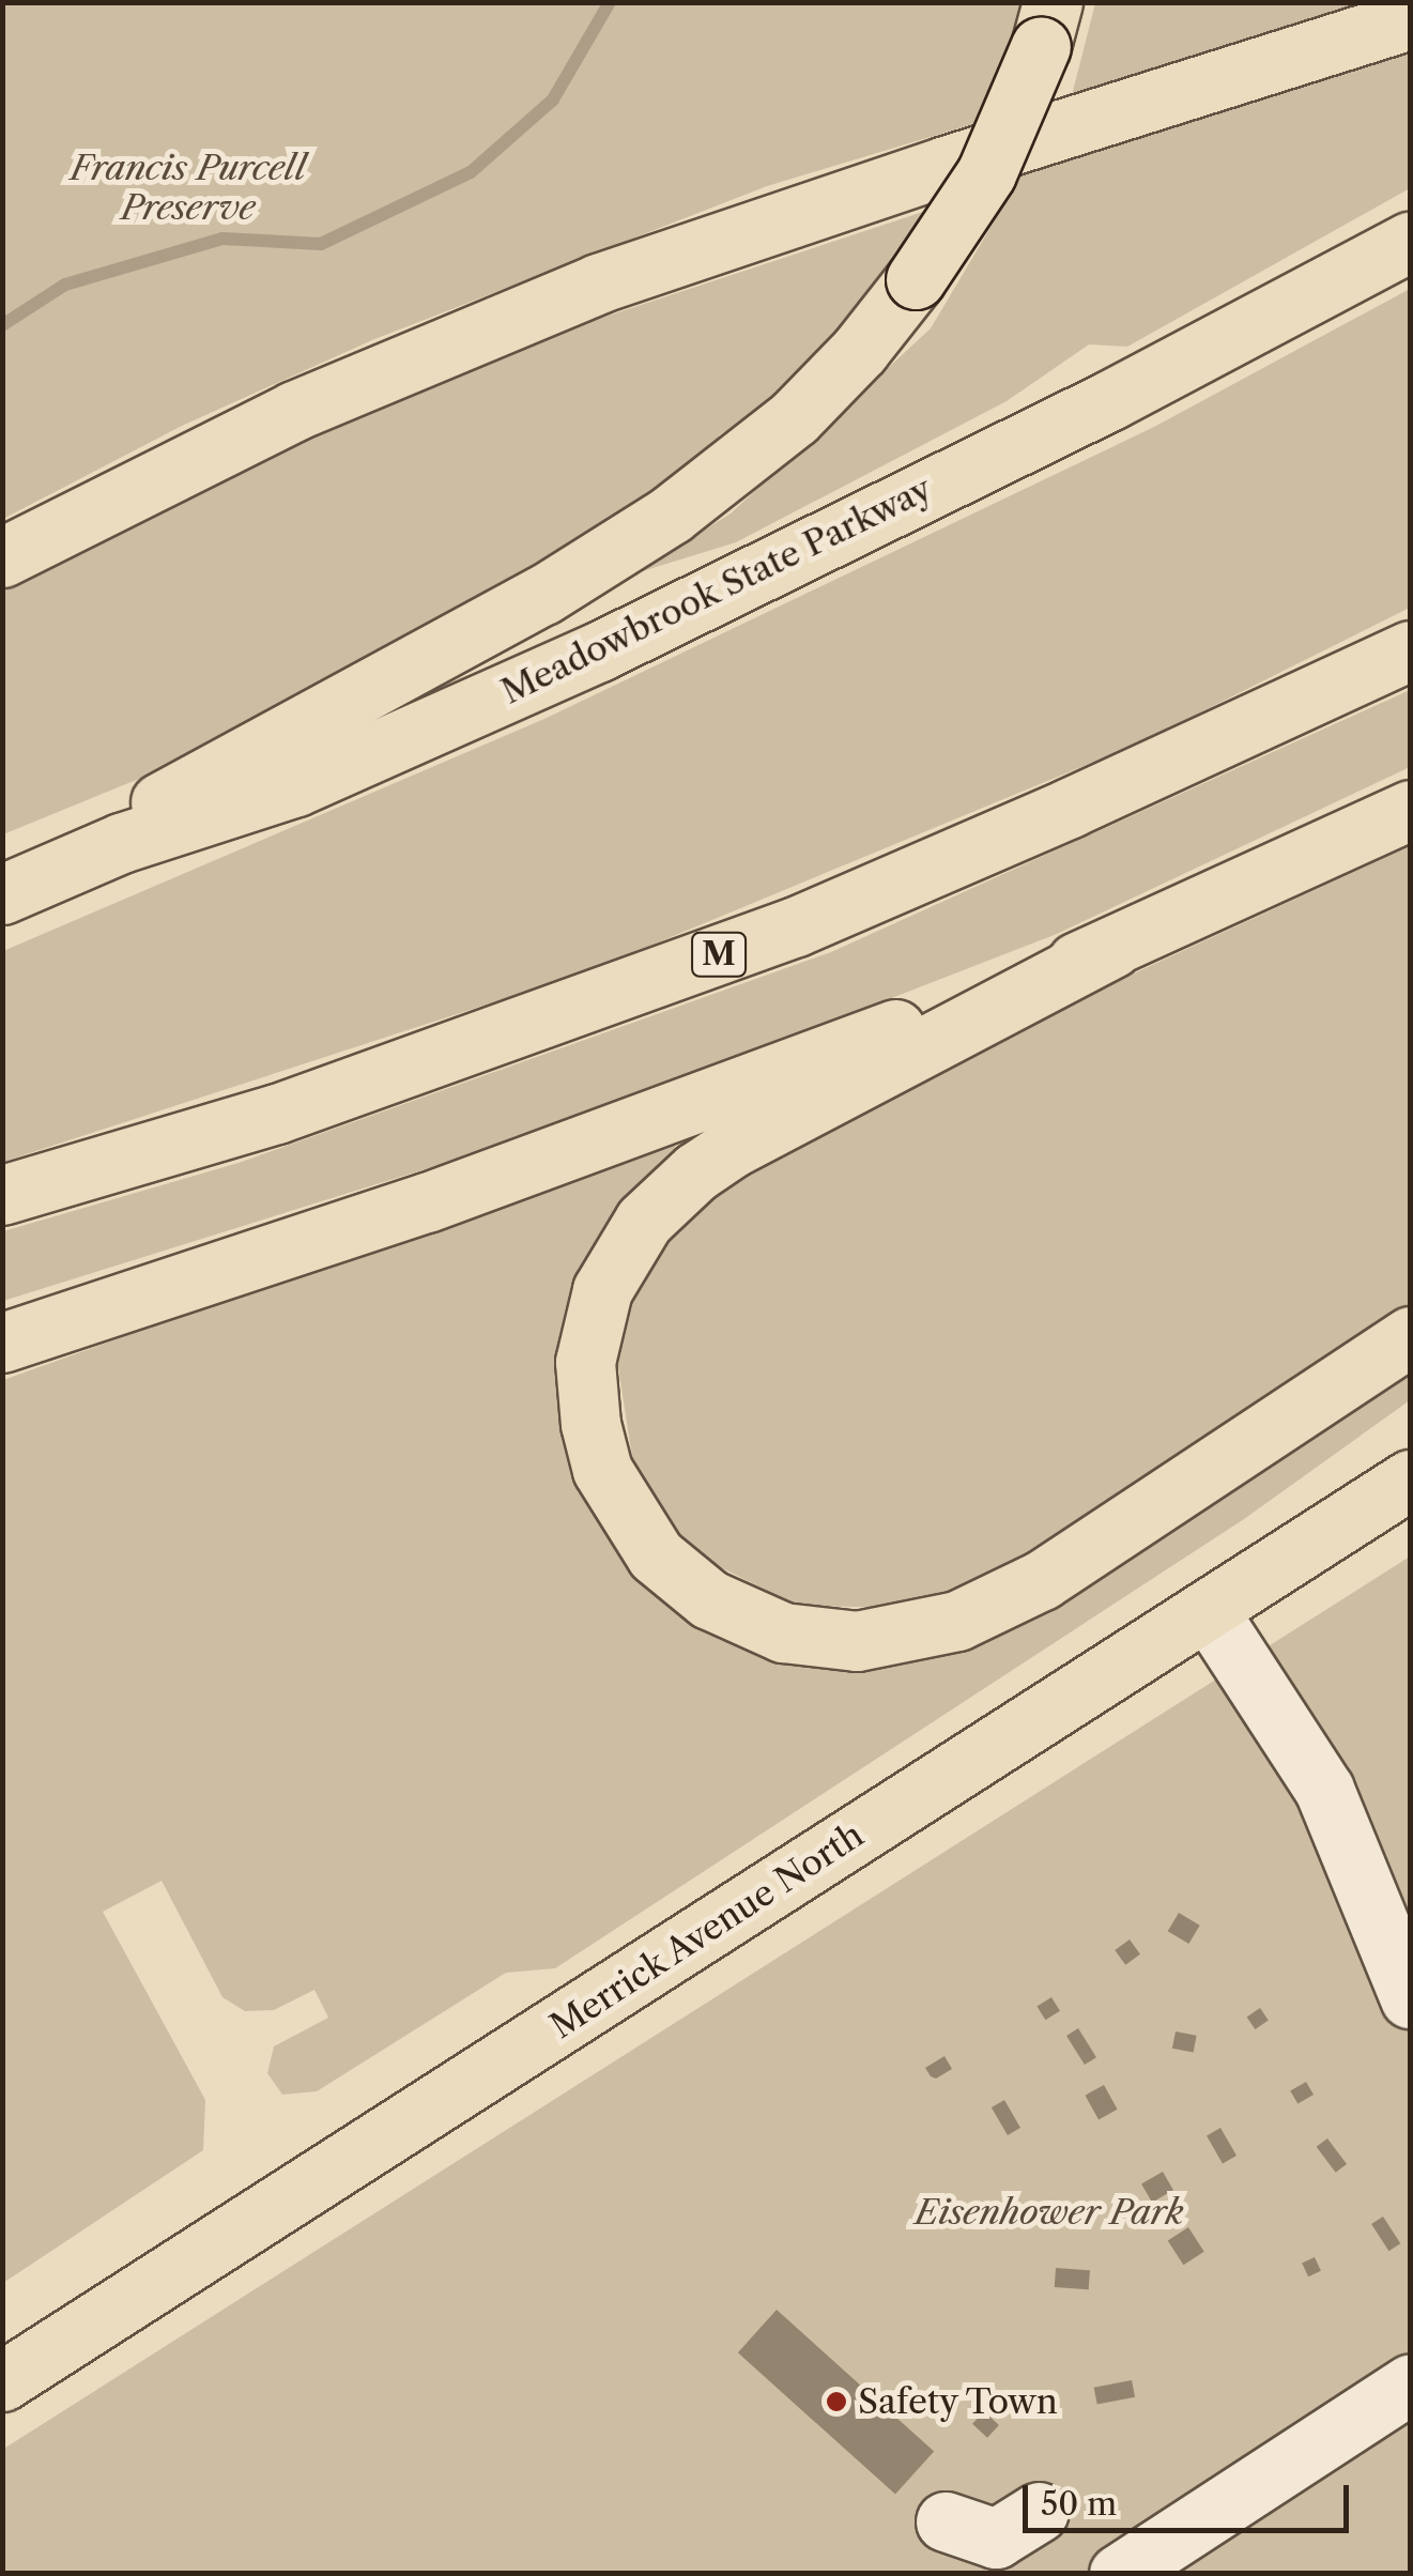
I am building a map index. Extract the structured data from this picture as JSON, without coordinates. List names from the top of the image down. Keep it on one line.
{"streets":{"main road":["Meadowbrook State Parkway","M","Merrick Avenue North"]},"parks":["Francis Purcell Preserve","Eisenhower Park"],"places":["Safety Town"],"scale_bar":"50 m"}
